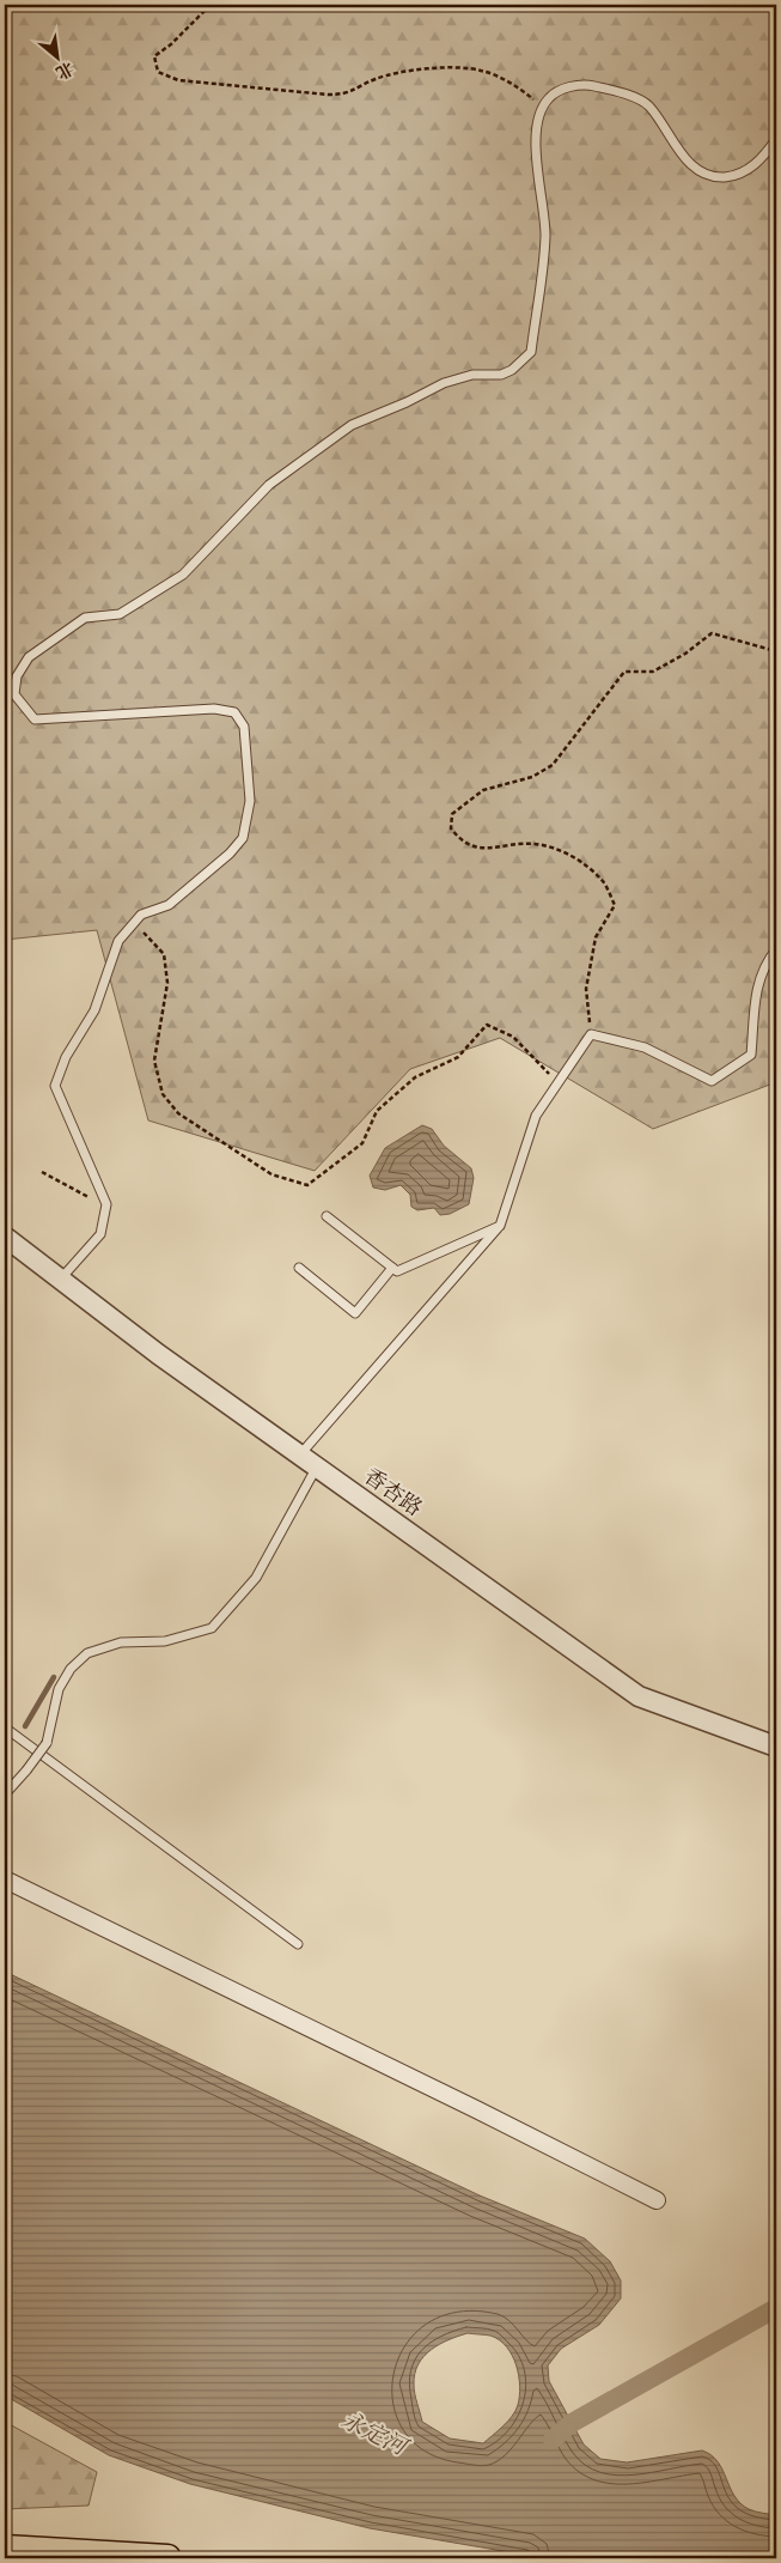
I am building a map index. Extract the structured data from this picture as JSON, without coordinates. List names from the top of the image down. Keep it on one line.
{"streets":{"street":["香杏路"]},"water":["永定河"],"north":"bottom right"}
